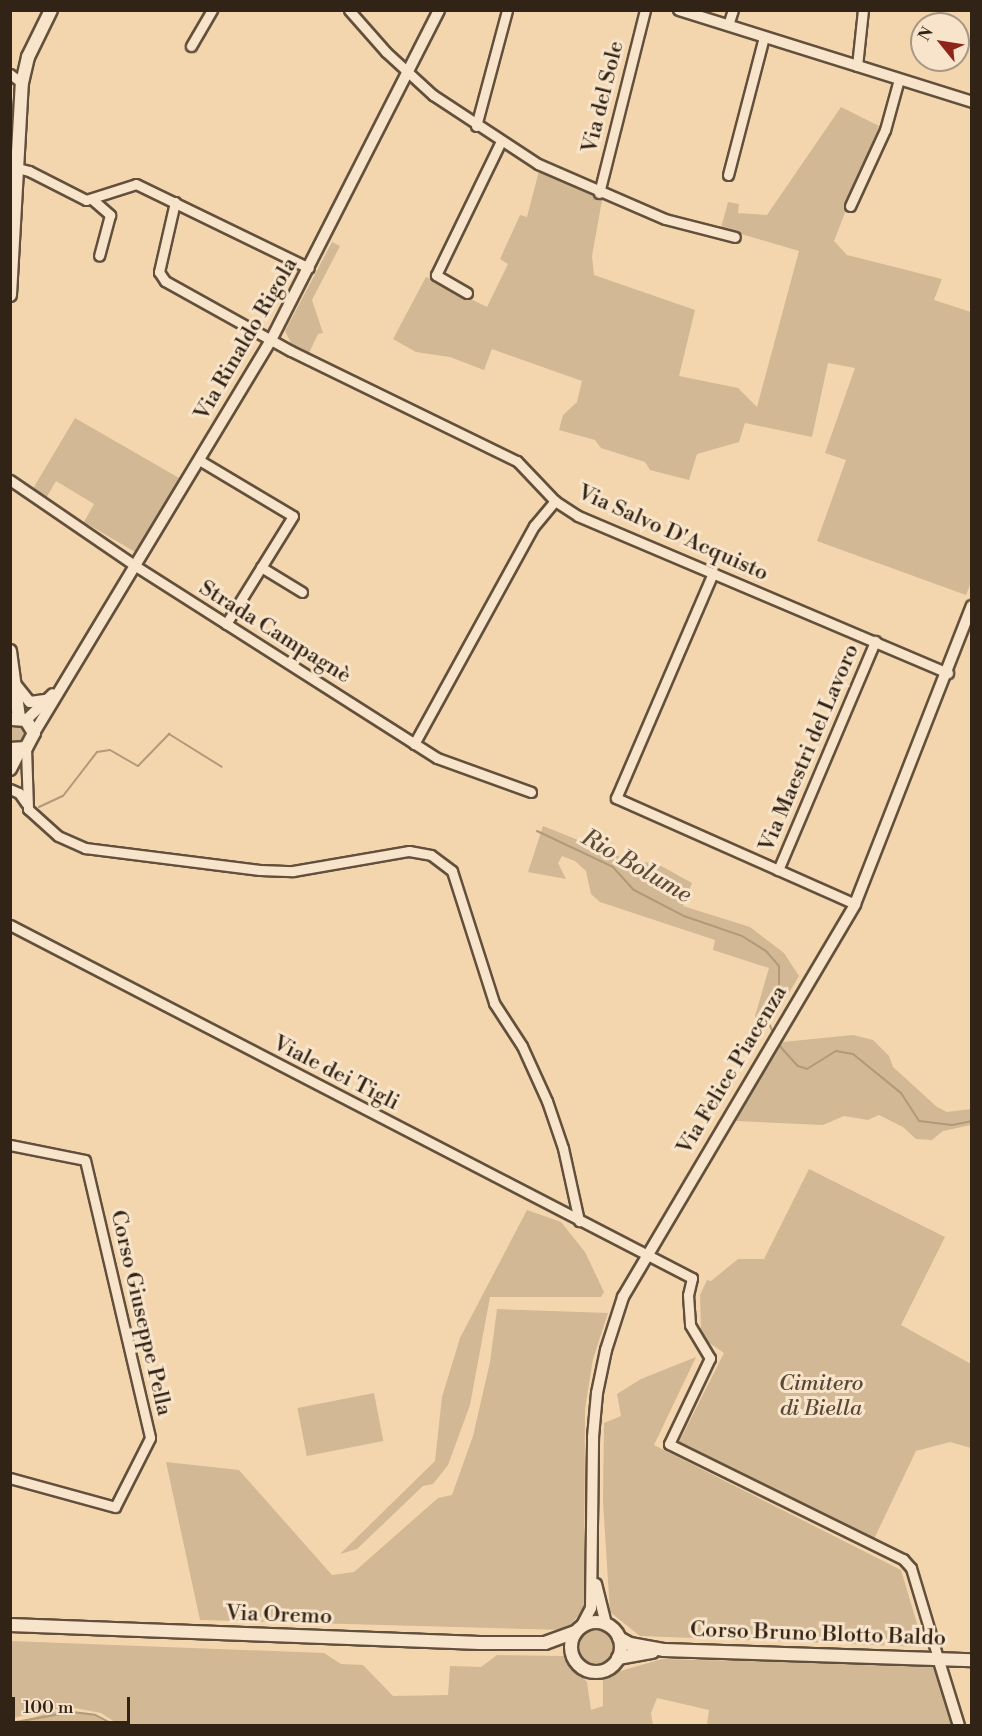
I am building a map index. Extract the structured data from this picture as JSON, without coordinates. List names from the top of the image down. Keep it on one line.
{"streets":{"main road":["Via Oremo","Corso Bruno Blotto Baldo"],"street":["Via del Sole","Via Rinaldo Rigola","Via Salvo D'Acquisto","Strada Campagnè","Via Maestri del Lavoro","Via Felice Piacenza","Viale dei Tigli","Corso Giuseppe Pella"]},"crossings":[["Via Rinaldo Rigola","Via Salvo D'Acquisto"],["Via Rinaldo Rigola","Strada Campagnè"],["Via Salvo D'Acquisto","Via Maestri del Lavoro"],["Via Salvo D'Acquisto","Via Felice Piacenza"],["Via Felice Piacenza","Viale dei Tigli"],["Via Felice Piacenza","Via Oremo"],["Via Felice Piacenza","Corso Bruno Blotto Baldo"],["Viale dei Tigli","Corso Bruno Blotto Baldo"],["Via Oremo","Corso Bruno Blotto Baldo"]],"water":["Rio Bolume"],"parks":["Cimitero di Biella"],"scale_bar":"100 m","north":"top left"}
